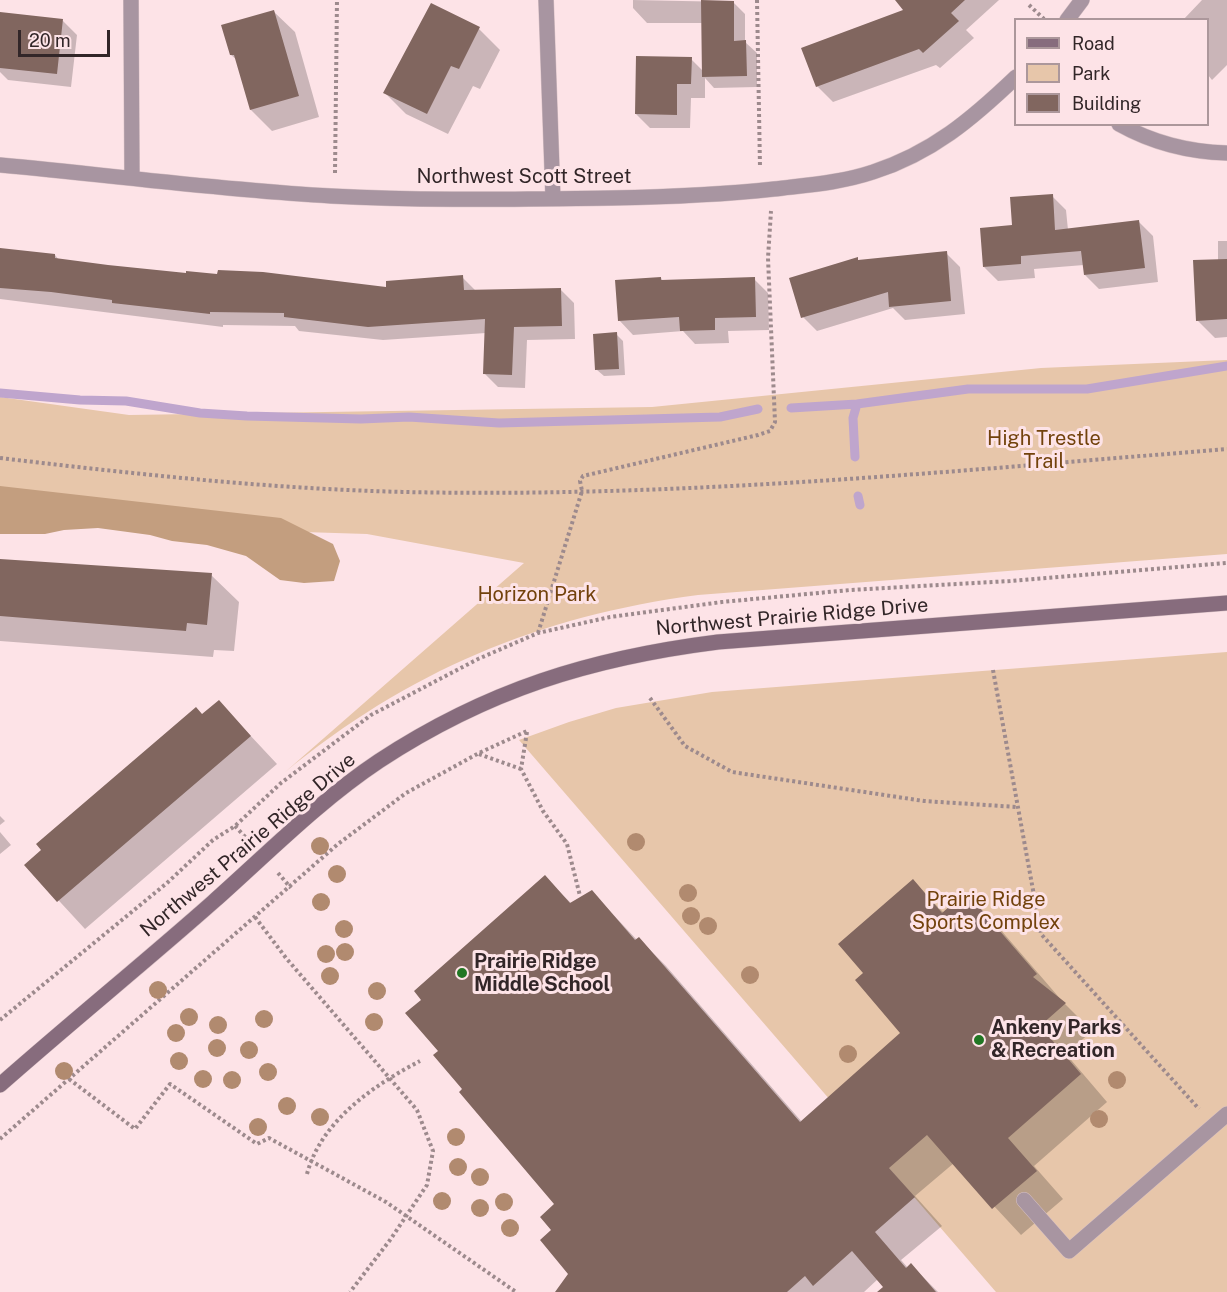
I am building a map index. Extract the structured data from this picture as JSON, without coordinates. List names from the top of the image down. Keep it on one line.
{"streets":{"street":["Northwest Scott Street","Northwest Prairie Ridge Drive"]},"parks":["High Trestle Trail","Horizon Park","Prairie Ridge Sports Complex"],"places":["Prairie Ridge Middle School","Ankeny Parks & Recreation"],"legend":["Road","Park","Building"],"scale_bar":"20 m"}
